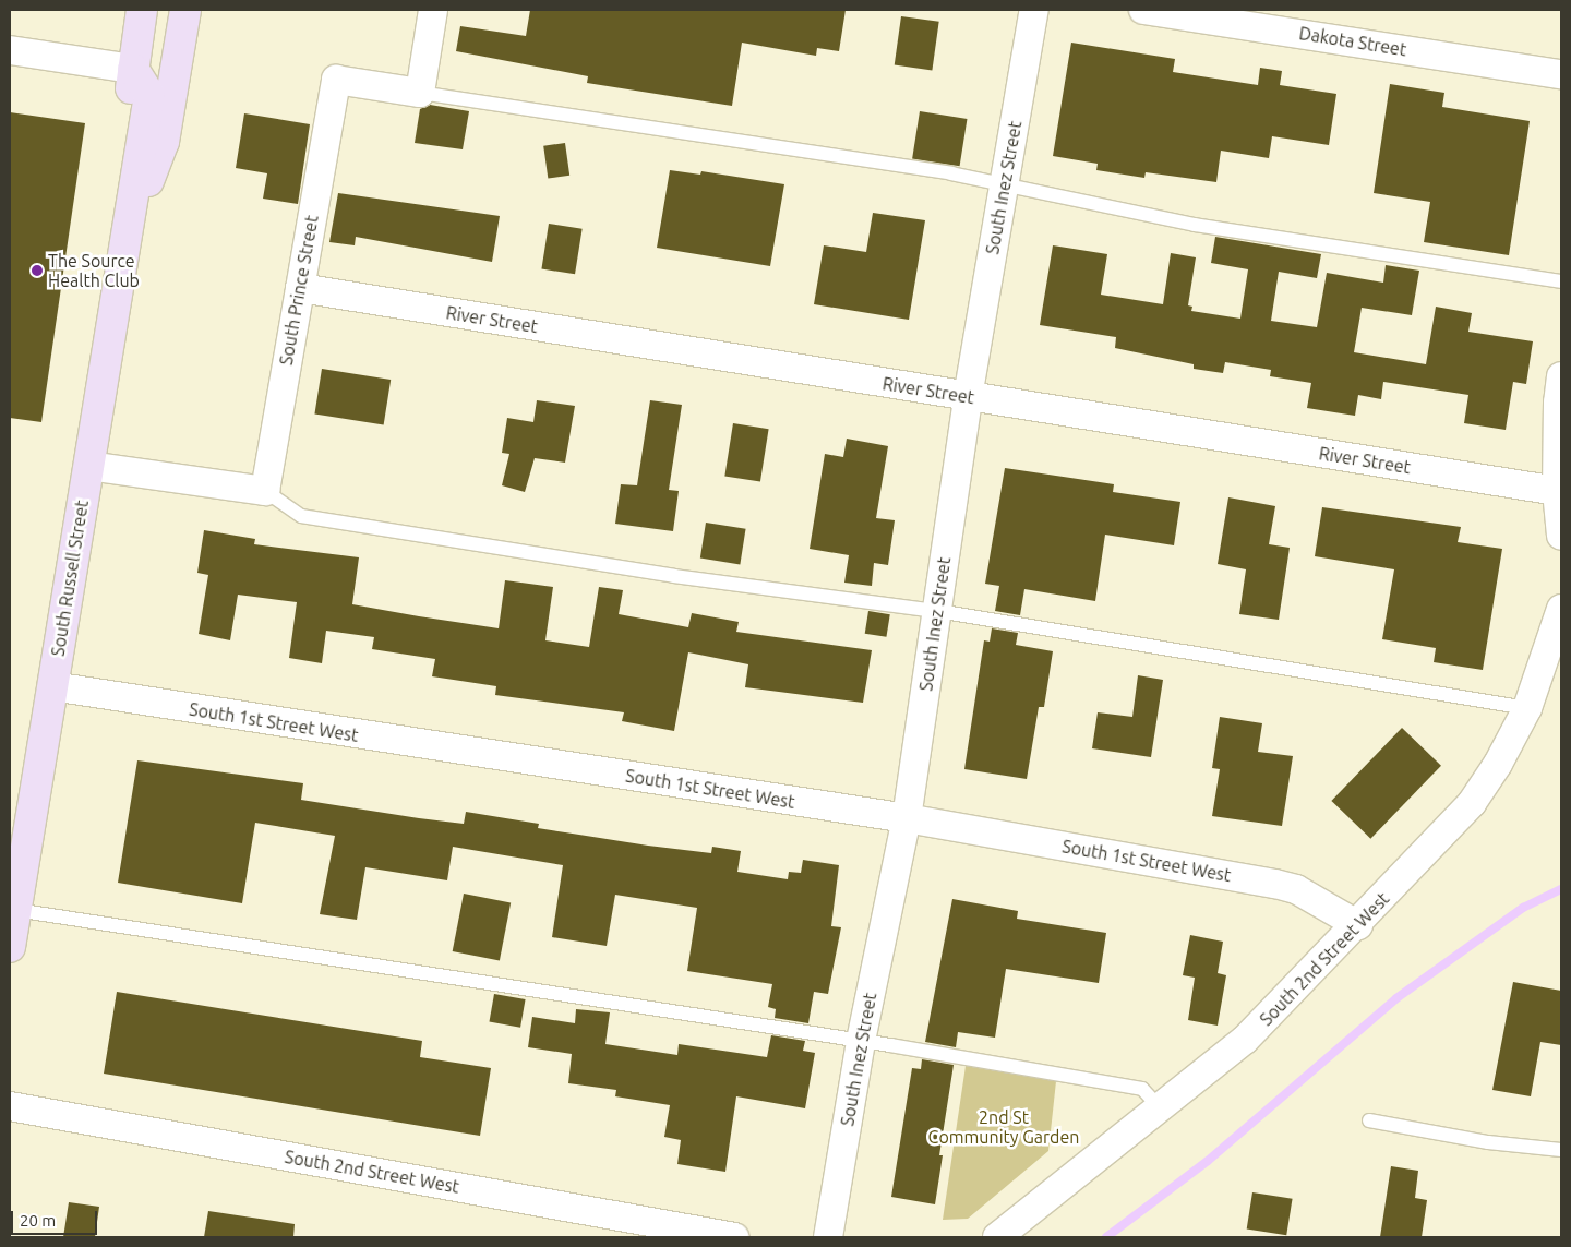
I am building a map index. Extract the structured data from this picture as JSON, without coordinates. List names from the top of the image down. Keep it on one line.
{"streets":{"main road":["South Russell Street"],"street":["Dakota Street","South Inez Street","South Prince Street","River Street","South 1st Street West","South 2nd Street West"]},"crossings":[["South Inez Street","River Street"],["South Inez Street","South 1st Street West"],["South Prince Street","River Street"],["South Russell Street","South 1st Street West"],["South 1st Street West","South 2nd Street West"]],"parks":["2nd St Community Garden"],"places":["The Source Health Club"],"scale_bar":"20 m"}
